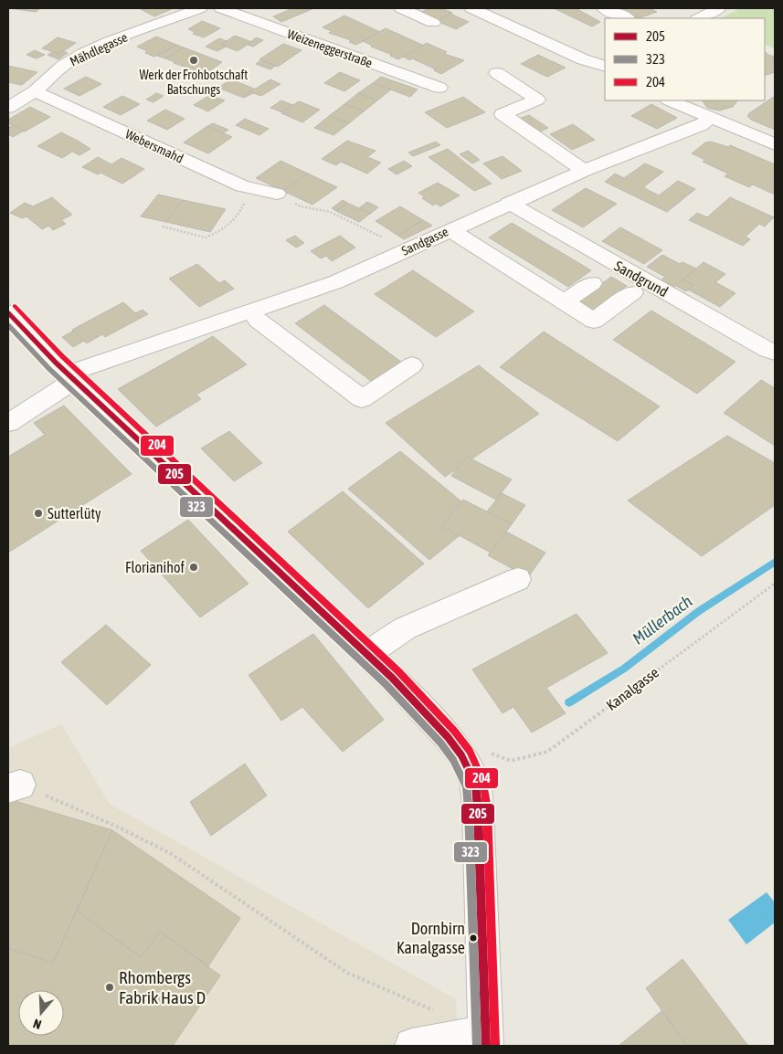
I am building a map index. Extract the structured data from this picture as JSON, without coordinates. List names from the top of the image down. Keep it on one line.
{"streets":{"street":["Weizeneggerstraße","Mähdlegasse","Webersmahd","Sandgasse","Sandgrund"],"path":["Kanalgasse"]},"crossings":[["Mähdlegasse","Webersmahd"],["Sandgasse","Sandgrund"]],"water":["Müllerbach"],"places":["Werk der Frohbotschaft Batschungs","Sutterlüty","Florianihof","Dornbirn Kanalgasse","Rhombergs Fabrik Haus D"],"lines":["transit line 204","transit line 205","transit line 323"],"legend":["205","323","204"],"north":"bottom"}
